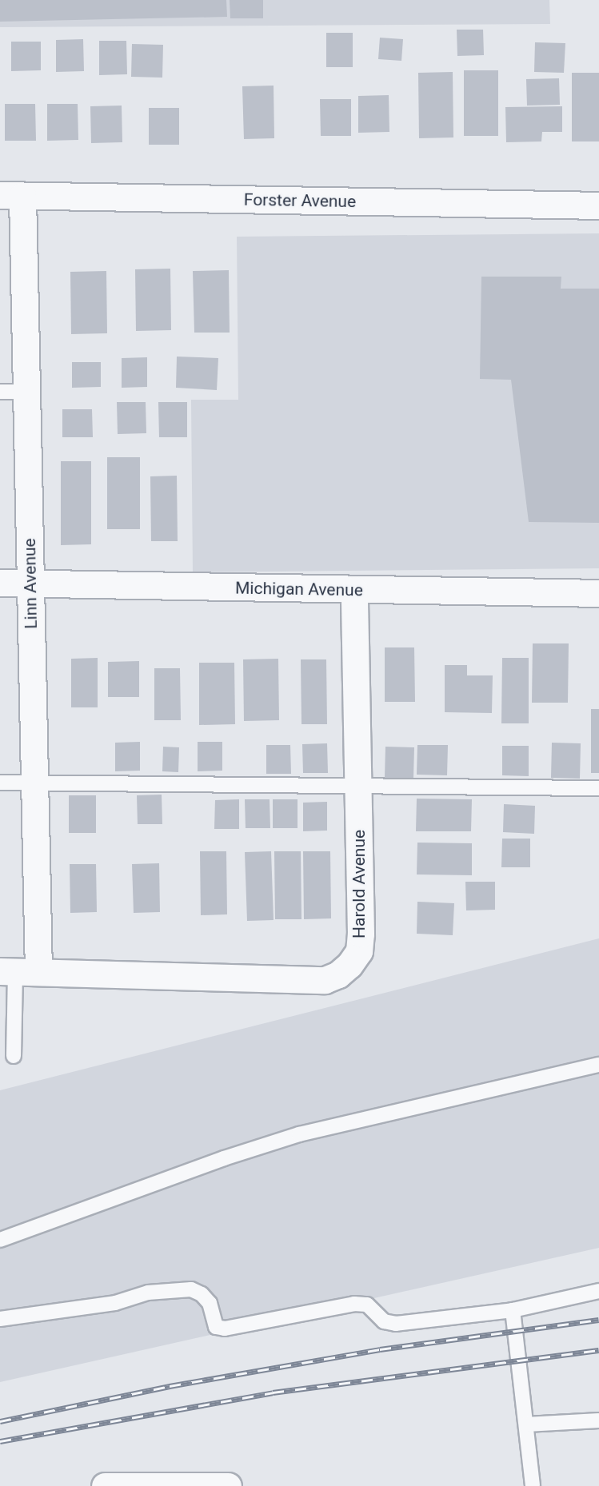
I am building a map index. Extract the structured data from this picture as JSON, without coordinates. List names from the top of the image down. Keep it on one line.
{"streets":{"street":["Forster Avenue","Linn Avenue","Michigan Avenue","Harold Avenue"]},"crossings":[["Forster Avenue","Linn Avenue"],["Linn Avenue","Michigan Avenue"],["Linn Avenue","Harold Avenue"],["Michigan Avenue","Harold Avenue"]]}
